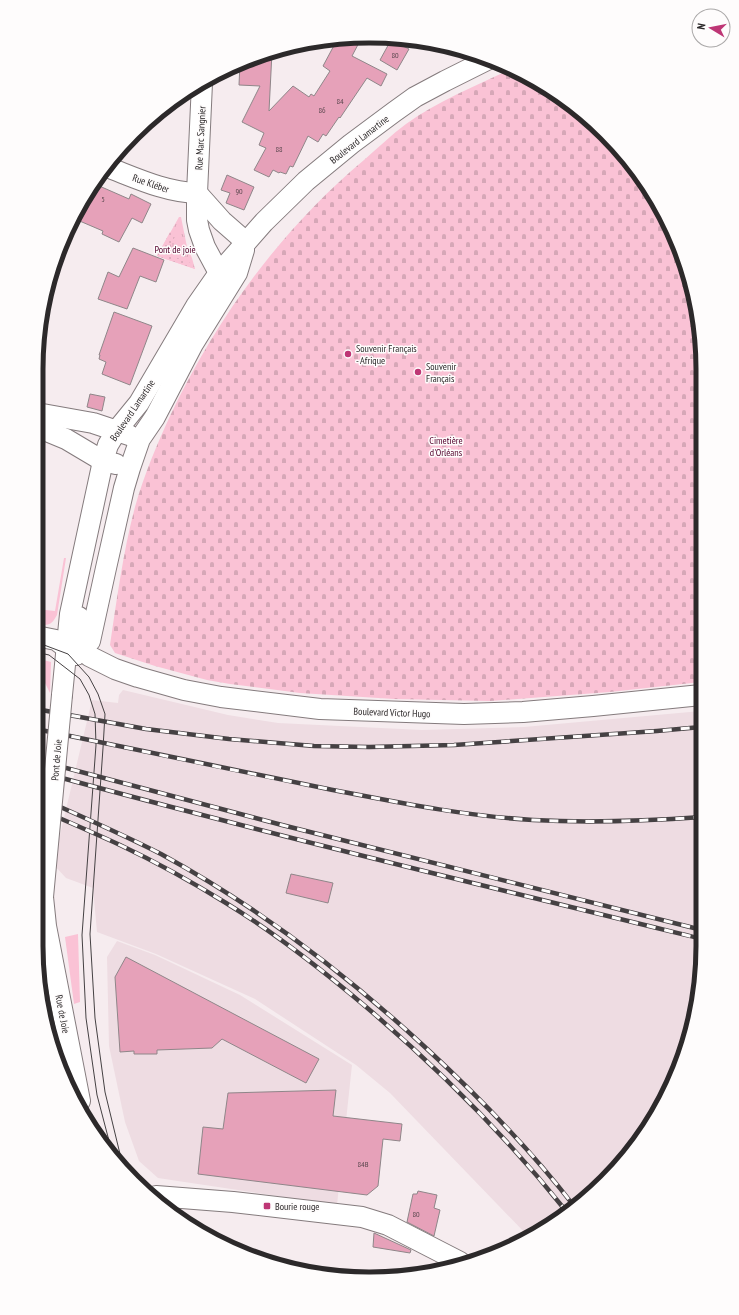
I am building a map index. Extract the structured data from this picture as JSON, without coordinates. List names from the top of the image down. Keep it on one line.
{"streets":{"street":["Rue Marc Sangnier","Boulevard Lamartine","Rue Kléber","Boulevard Victor Hugo","Pont de Joie","Rue de Joie"]},"crossings":[["Rue Marc Sangnier","Boulevard Lamartine"],["Rue Marc Sangnier","Rue Kléber"],["Boulevard Lamartine","Boulevard Victor Hugo"],["Boulevard Lamartine","Pont de Joie"],["Pont de Joie","Rue de Joie"]],"parks":["Pont de joie","Cimetière d'Orléans"],"places":{"other":["Souvenir Français - Afrique","Souvenir Français"],"transit":["Bourie rouge"]},"house_numbers":["80","84","86","88","90","5","84B","80"],"north":"left"}
